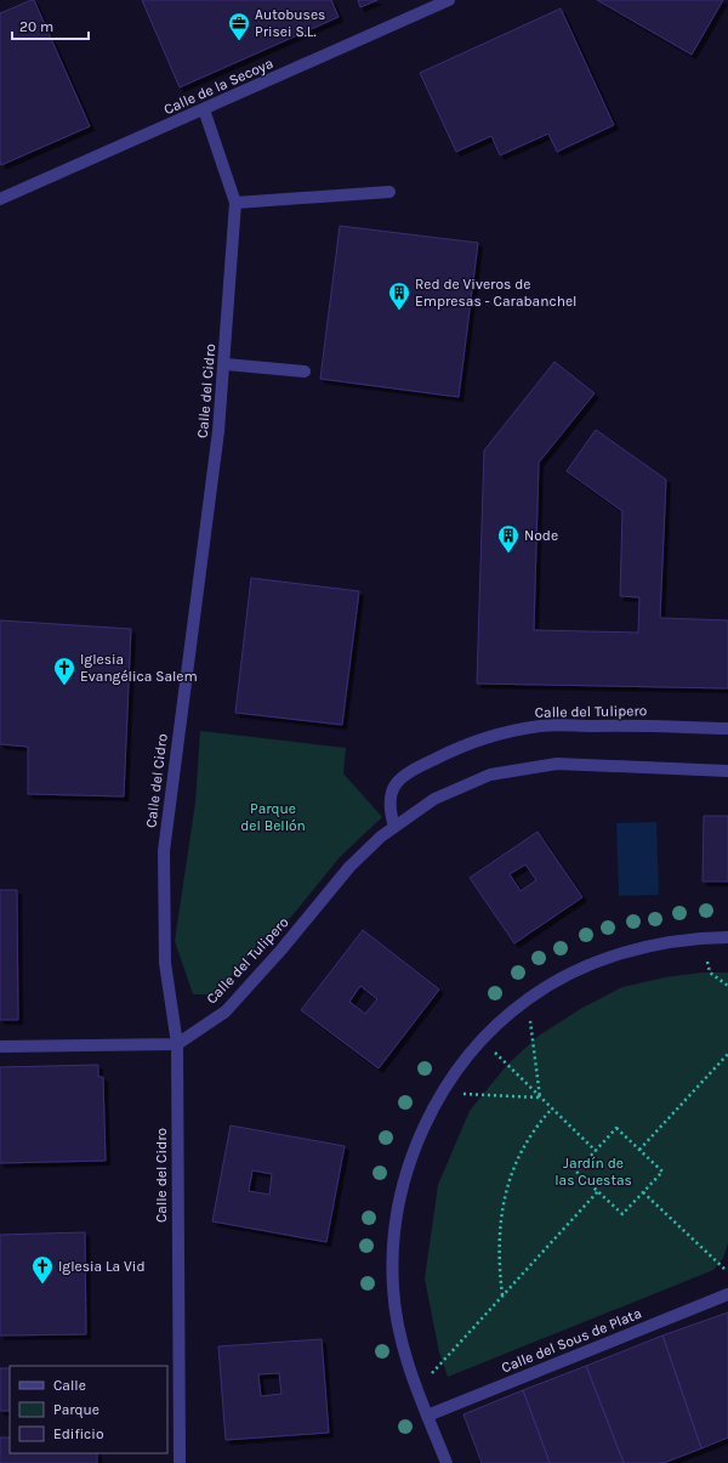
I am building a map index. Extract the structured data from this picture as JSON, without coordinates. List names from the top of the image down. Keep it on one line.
{"streets":{"street":["Calle de la Secoya","Calle del Cidro","Calle del Tulipero","Calle del Sous de Plata"]},"crossings":[["Calle de la Secoya","Calle del Cidro"],["Calle del Cidro","Calle del Tulipero"]],"parks":["Parque del Bellón","Jardín de las Cuestas"],"places":{"office":["Autobuses Prisei S.L."],"building":["Red de Viveros de Empresas - Carabanchel","Node"],"church":["Iglesia Evangélica Salem","Iglesia La Vid"]},"legend":["Calle","Parque","Edificio"],"scale_bar":"20 m"}
